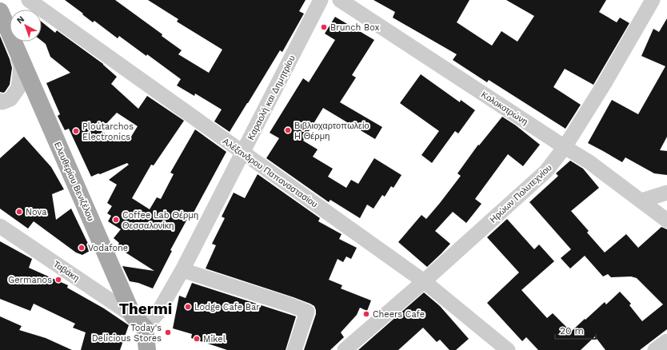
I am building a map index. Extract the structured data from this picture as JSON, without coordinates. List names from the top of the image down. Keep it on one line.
{"streets":{"main road":["Ελευθερίου Βενιζέλου"],"street":["Καραολή και Δημητρίου","Κολοκοτρώνη","Αλέξανδρου Παπαναστασίου","Ηρώων Πολυτεχνίου","Ταβάκη"]},"crossings":[["Καραολή και Δημητρίου","Αλέξανδρου Παπαναστασίου"],["Καραολή και Δημητρίου","Ελευθερίου Βενιζέλου"],["Καραολή και Δημητρίου","Ταβάκη"],["Κολοκοτρώνη","Ηρώων Πολυτεχνίου"],["Αλέξανδρου Παπαναστασίου","Ηρώων Πολυτεχνίου"],["Ελευθερίου Βενιζέλου","Ταβάκη"]],"districts":["Thermi"],"places":["Brunch Box","Βιβλιοχαρτοπωλείο Η Θέρμη","Ploútarchos Electronics","Nova","Coffee Lab Θέρμη Θεσσαλονίκη","Vodafone","Germanos","Lodge Cafe Bar","Cheers Cafe","Today's Delicious Stores","Mikel"],"scale_bar":"20 m","north":"top left"}
